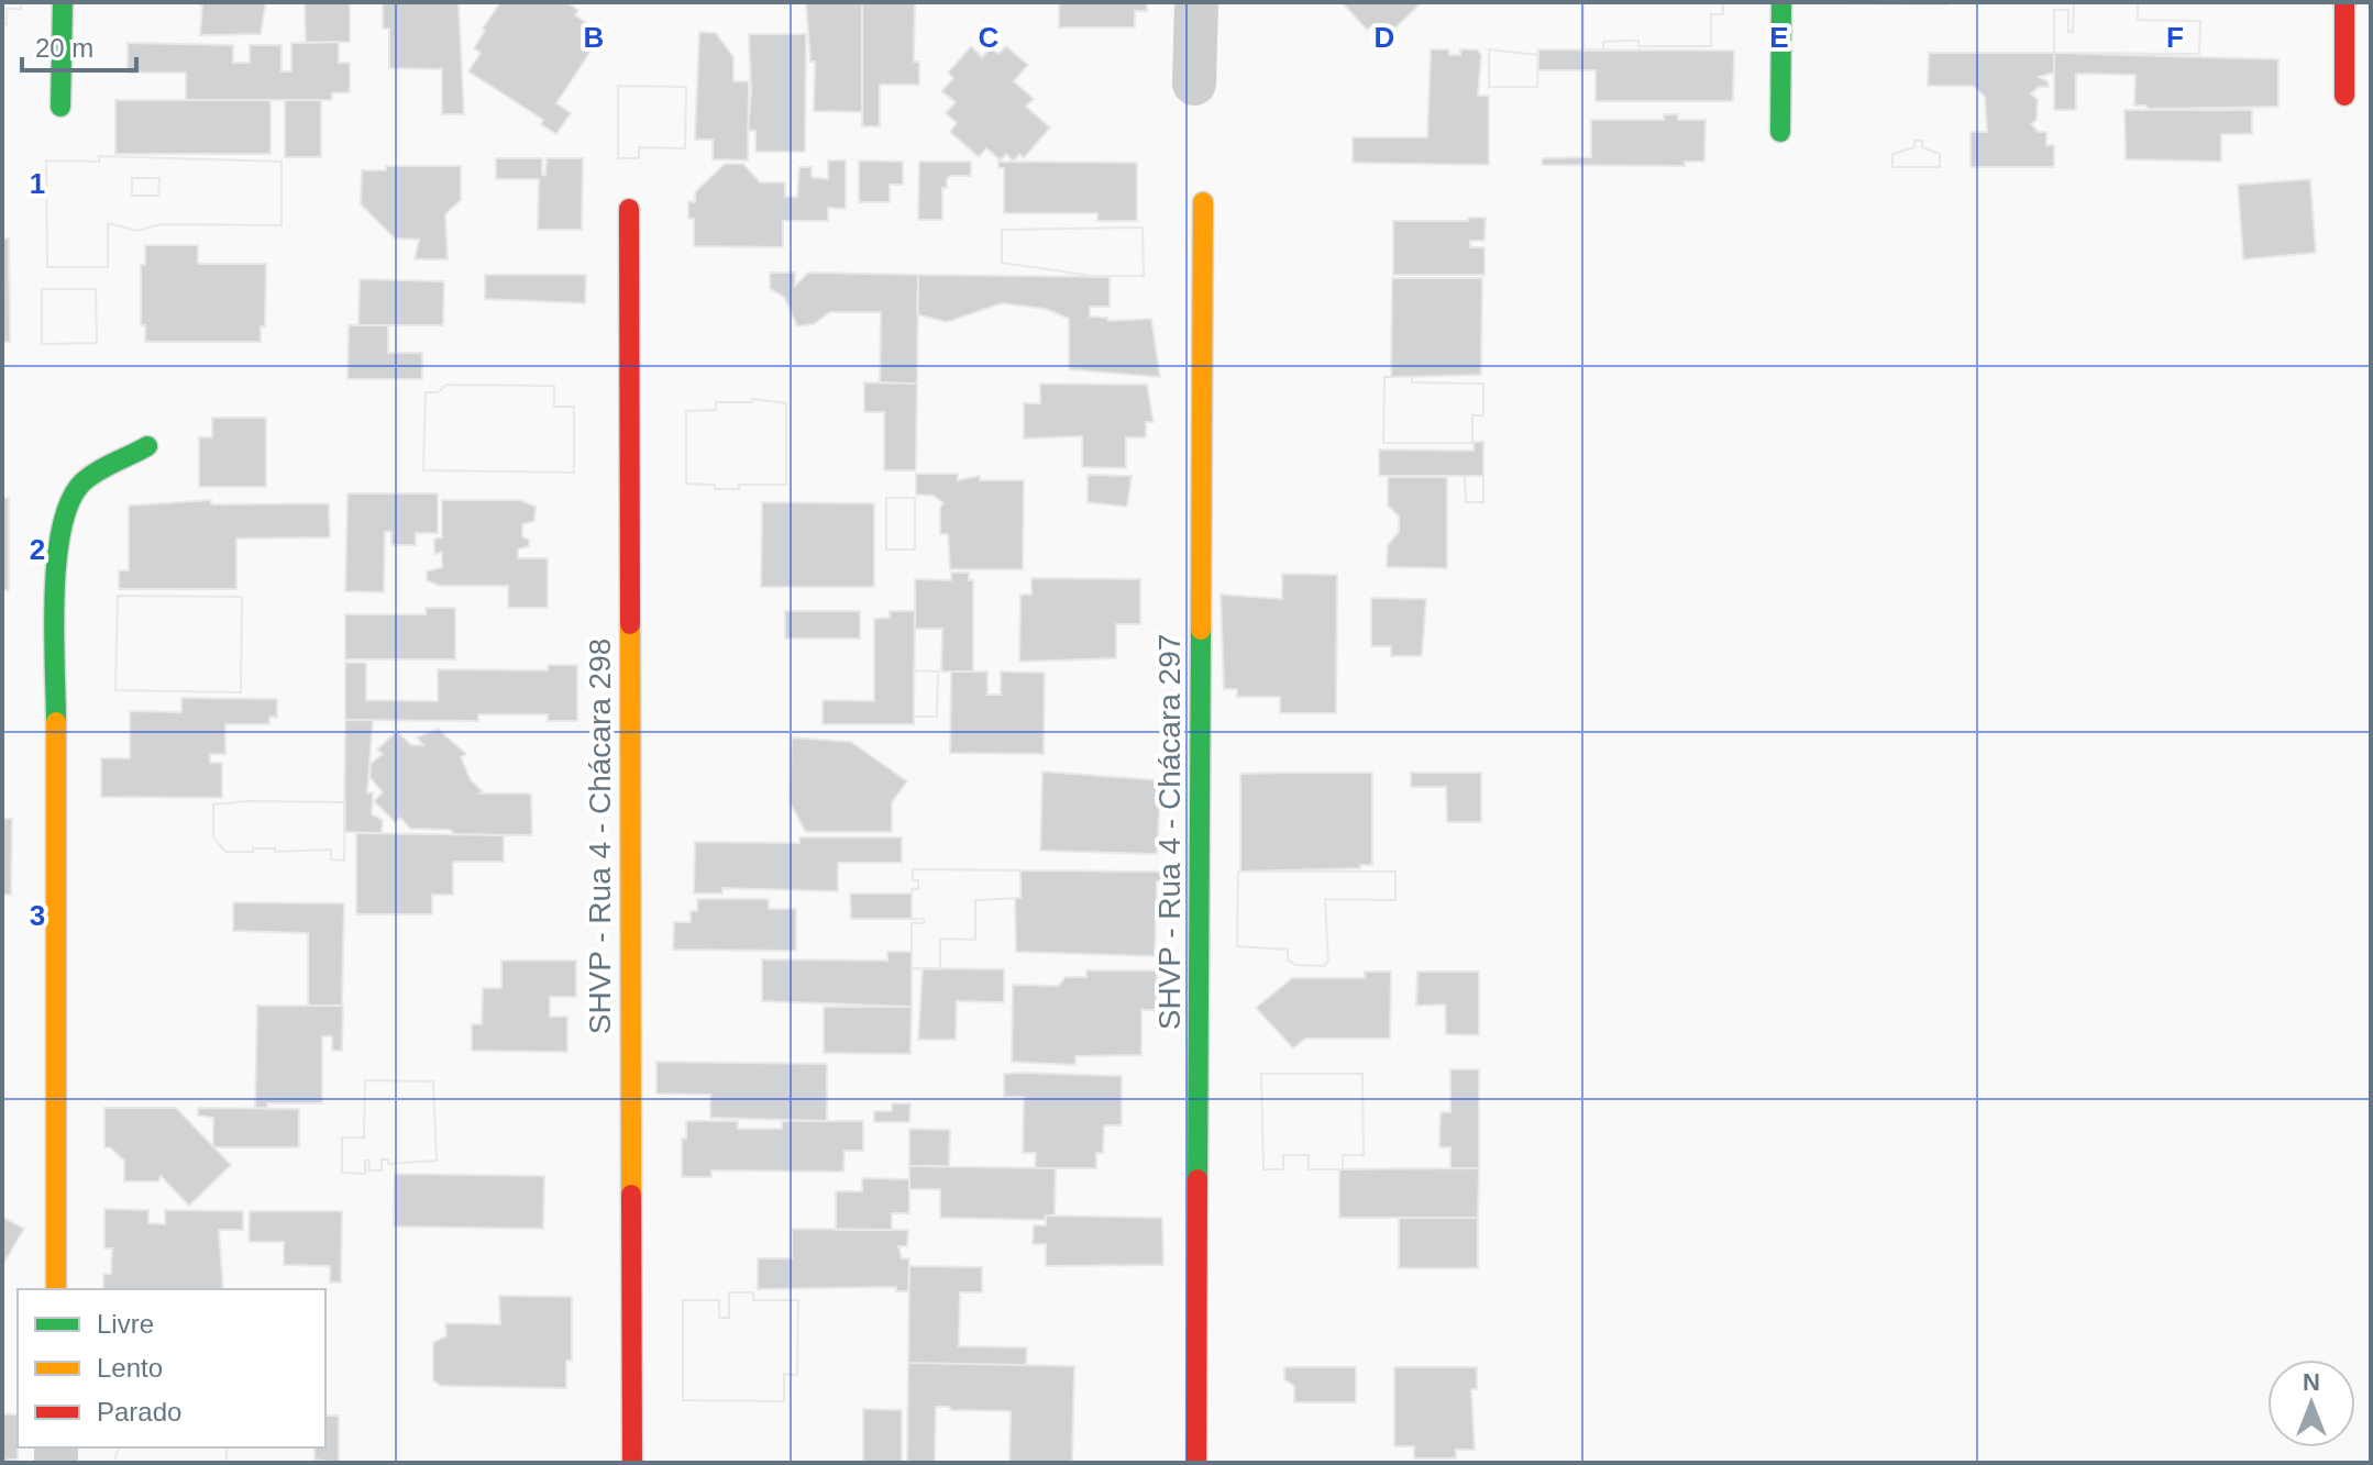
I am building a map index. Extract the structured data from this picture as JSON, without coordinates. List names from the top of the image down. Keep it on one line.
{"streets":{"street":["SHVP - Rua 4 - Chácara 297","SHVP - Rua 4 - Chácara 298"]},"legend":["Livre","Lento","Parado"],"scale_bar":"20 m","north":"top","grid":{"columns":["B","C","D","E","F"],"rows":["1","2","3"]}}
